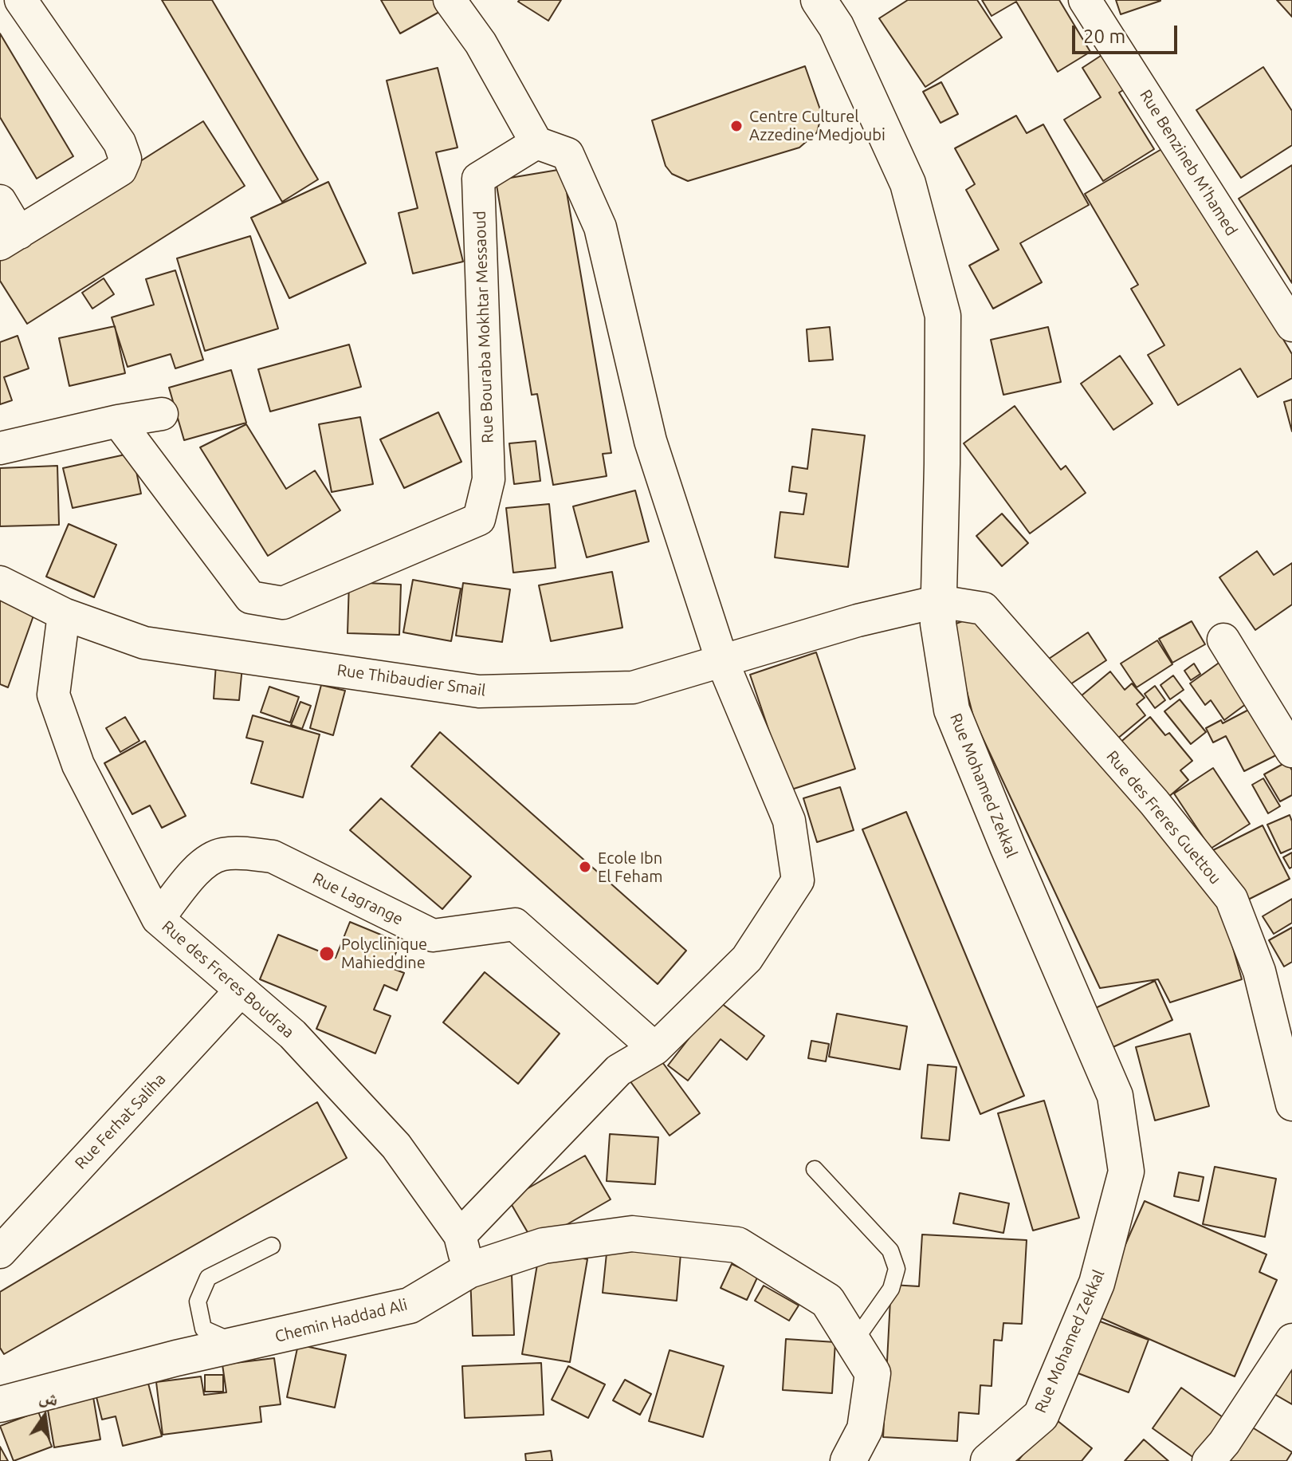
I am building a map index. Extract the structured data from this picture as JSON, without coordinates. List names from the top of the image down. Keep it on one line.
{"streets":{"street":["Rue Benzineb M'hamed","Rue Bouraba Mokhtar Messaoud","Rue Thibaudier Smail","Rue Mohamed Zekkal","Rue des Freres Guettou","Rue Lagrange","Rue des Freres Boudraa","Rue Ferhat Saliha","Chemin Haddad Ali"]},"crossings":[["Rue Thibaudier Smail","Rue Mohamed Zekkal"],["Rue Thibaudier Smail","Rue des Freres Guettou"],["Rue Thibaudier Smail","Rue des Freres Boudraa"],["Rue Mohamed Zekkal","Rue des Freres Guettou"],["Rue Lagrange","Rue des Freres Boudraa"],["Rue des Freres Boudraa","Rue Ferhat Saliha"],["Rue des Freres Boudraa","Chemin Haddad Ali"]],"places":["Centre Culturel Azzedine Medjoubi","Ecole Ibn El Feham","Polyclinique Mahieddine"],"scale_bar":"20 m","north":"top"}
